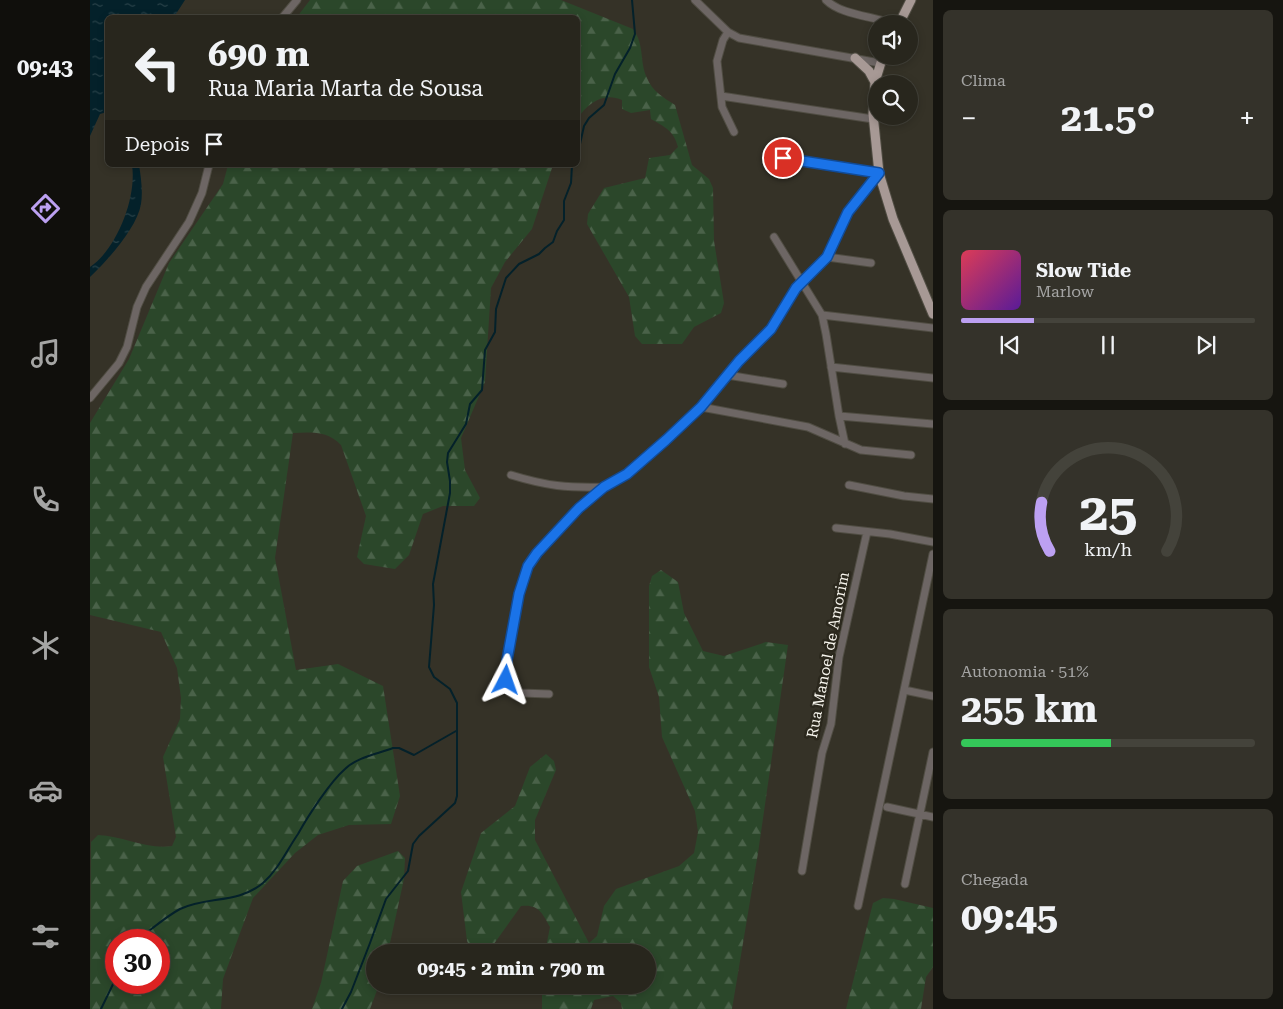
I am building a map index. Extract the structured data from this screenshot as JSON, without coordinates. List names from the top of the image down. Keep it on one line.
{"streets":{"street":["Rua Manoel de Amorim"]},"page":{"tabs":"09:43","tile":["Clima",["Autonomia · 51%","255 km"],["Chegada","09:45"]],"turn":["690 m","Rua Maria Marta de Sousa"],"heat":["−","21.5°","+"],"then":"Depois","song":["Slow Tide","Marlow"],"limit":"30","trip":"09:45 · 2 min · 790 m","gauge":["25","km/h"]}}
